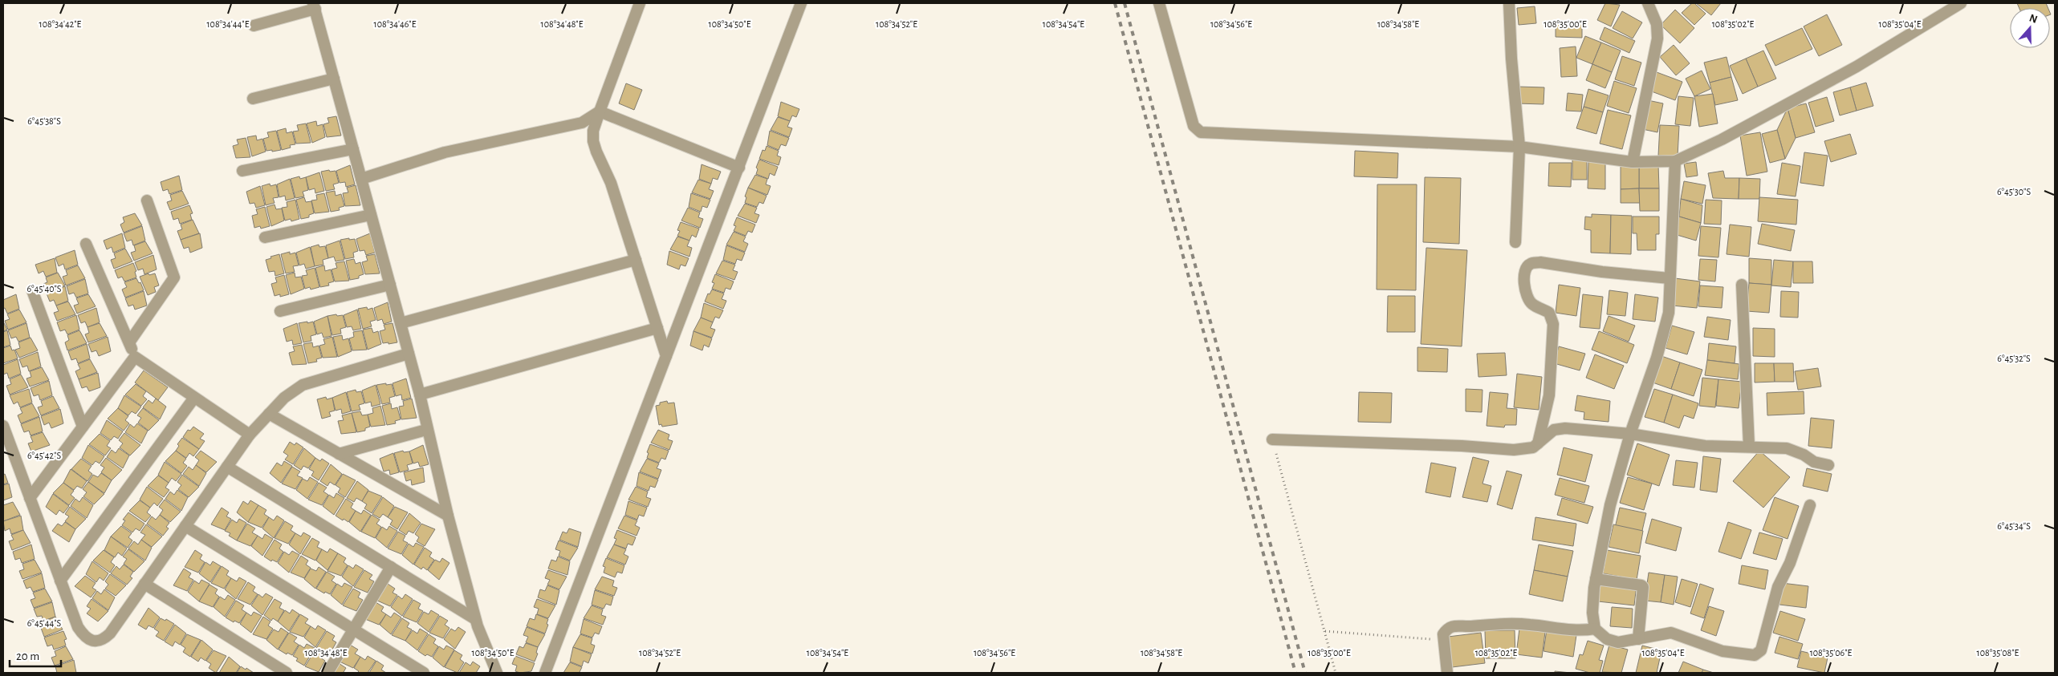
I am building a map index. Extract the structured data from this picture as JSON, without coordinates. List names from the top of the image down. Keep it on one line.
{"scale_bar":"20 m","north":"top","coordinates":["108°34'42\"E","108°34'44\"E","108°34'46\"E","108°34'48\"E","108°34'50\"E","108°34'52\"E","108°34'54\"E","108°34'56\"E","108°34'58\"E","108°35'00\"E","108°35'02\"E","108°35'04\"E","6°45'38\"S","6°45'30\"S","6°45'40\"S","6°45'32\"S","6°45'42\"S","6°45'34\"S","6°45'44\"S","108°35'06\"E","108°35'08\"E"]}
